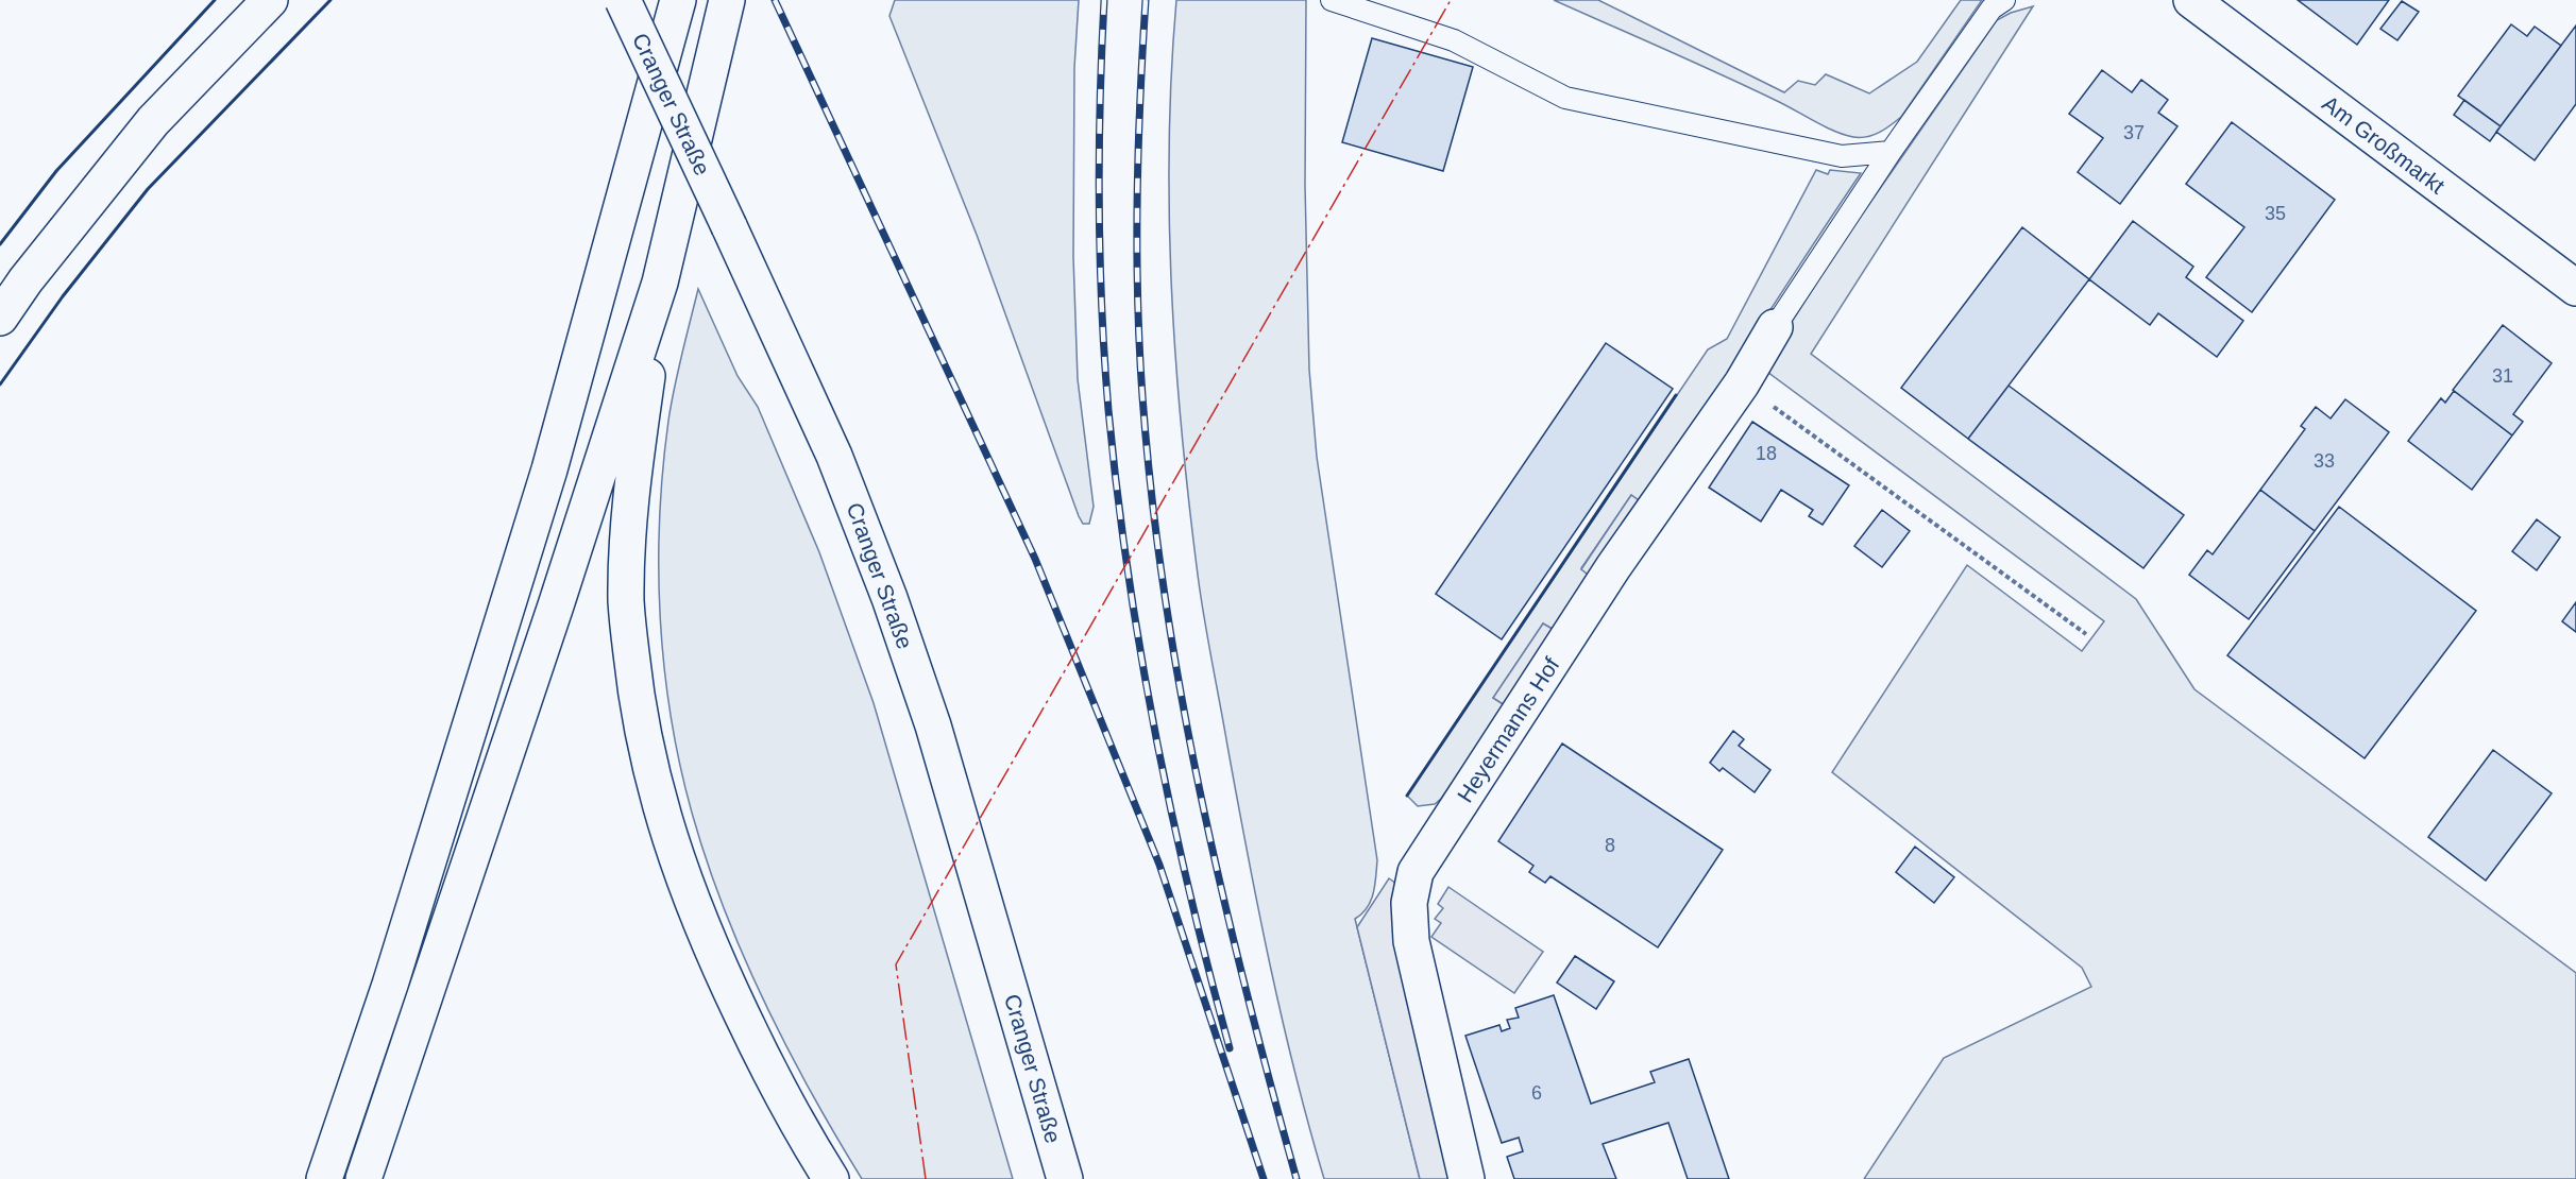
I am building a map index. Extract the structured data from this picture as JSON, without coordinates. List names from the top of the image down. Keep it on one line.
{"streets":{"main road":["Cranger Straße","Am Großmarkt","Heyermanns Hof"]},"house_numbers":["37","35","31","18","33","8","6"]}
